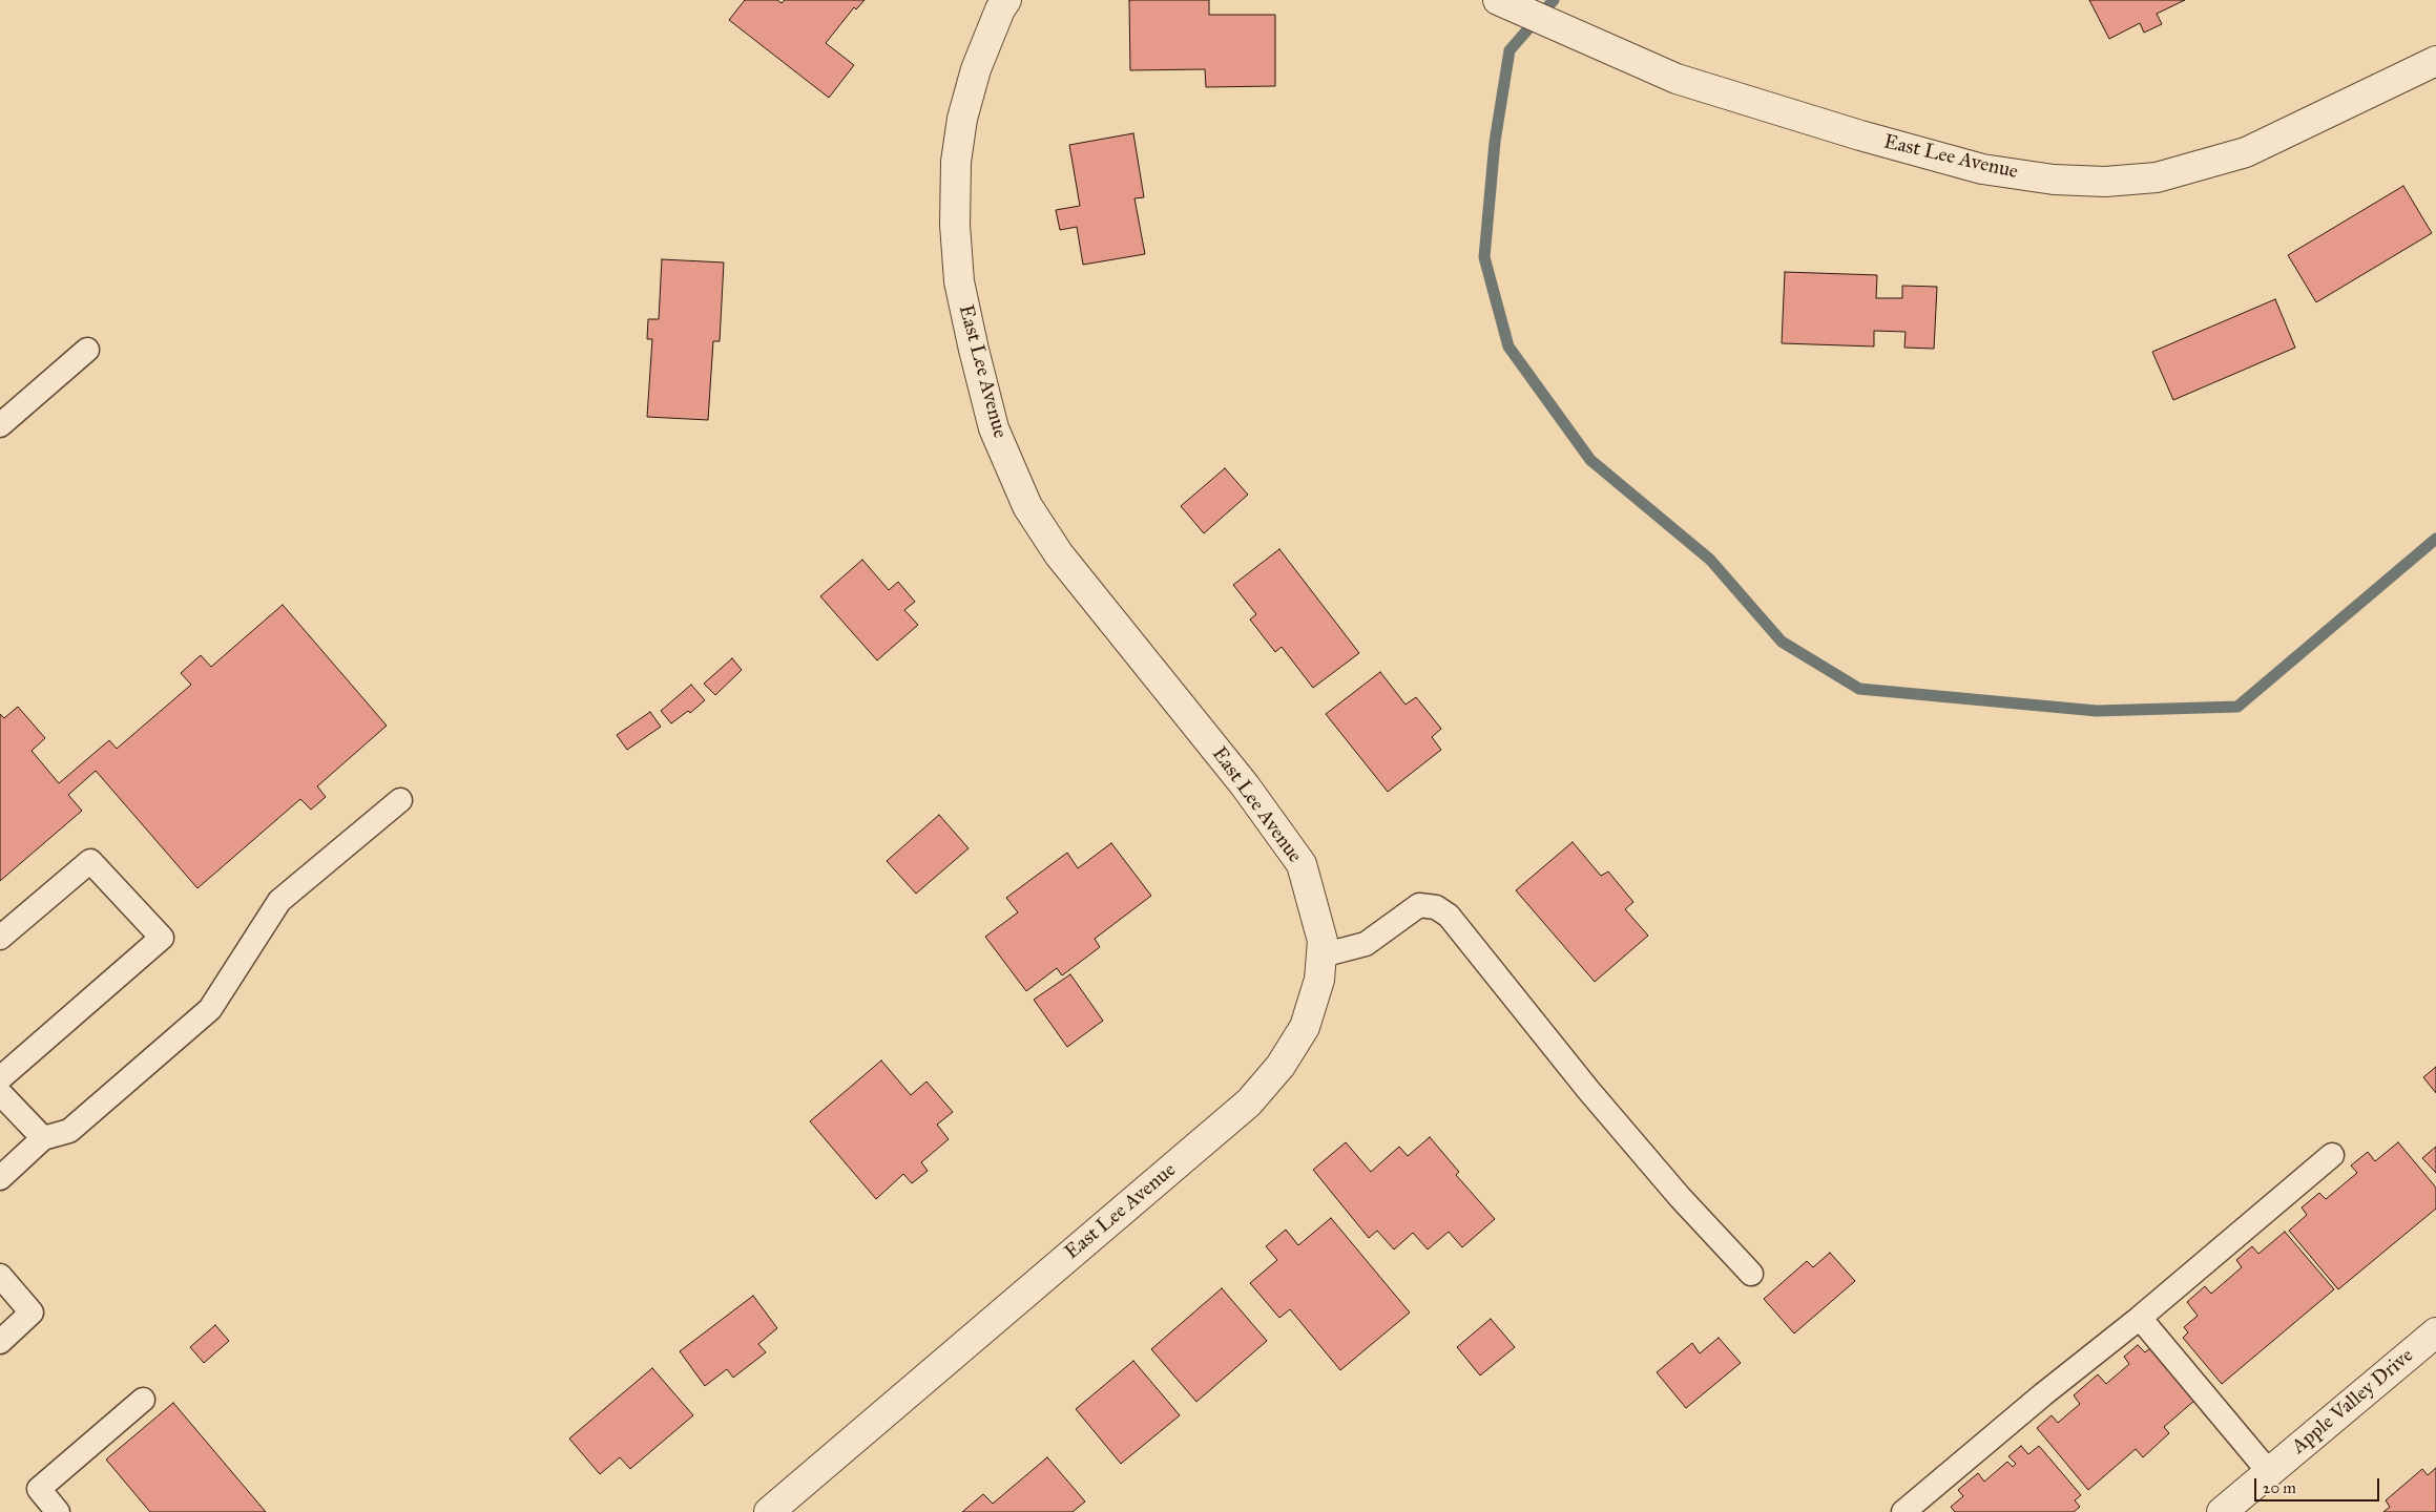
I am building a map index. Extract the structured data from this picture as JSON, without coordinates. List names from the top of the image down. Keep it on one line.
{"streets":{"street":["East Lee Avenue","Apple Valley Drive"]},"scale_bar":"20 m"}
